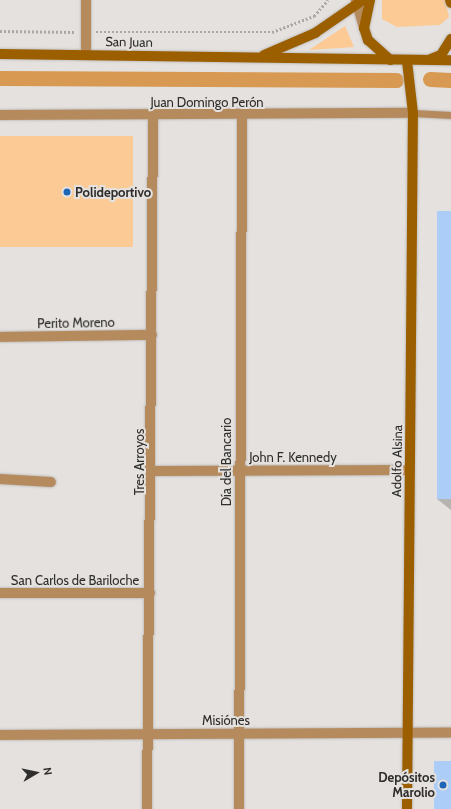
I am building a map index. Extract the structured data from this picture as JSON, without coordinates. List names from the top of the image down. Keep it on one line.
{"streets":{"main road":["San Juan","Adolfo Alsina"],"street":["Juan Domingo Perón","Perito Moreno","John F. Kennedy","Tres Arroyos","Día del Bancario","San Carlos de Bariloche","Misiónes"]},"crossings":[["San Juan","Adolfo Alsina"],["Juan Domingo Perón","Adolfo Alsina"],["Juan Domingo Perón","Tres Arroyos"],["Juan Domingo Perón","Día del Bancario"],["Perito Moreno","Tres Arroyos"],["John F. Kennedy","Adolfo Alsina"],["John F. Kennedy","Tres Arroyos"],["John F. Kennedy","Día del Bancario"],["Adolfo Alsina","Misiónes"],["Tres Arroyos","San Carlos de Bariloche"],["Tres Arroyos","Misiónes"],["Día del Bancario","Misiónes"]],"places":["Polideportivo","Depósitos Marolio"],"north":"right"}
